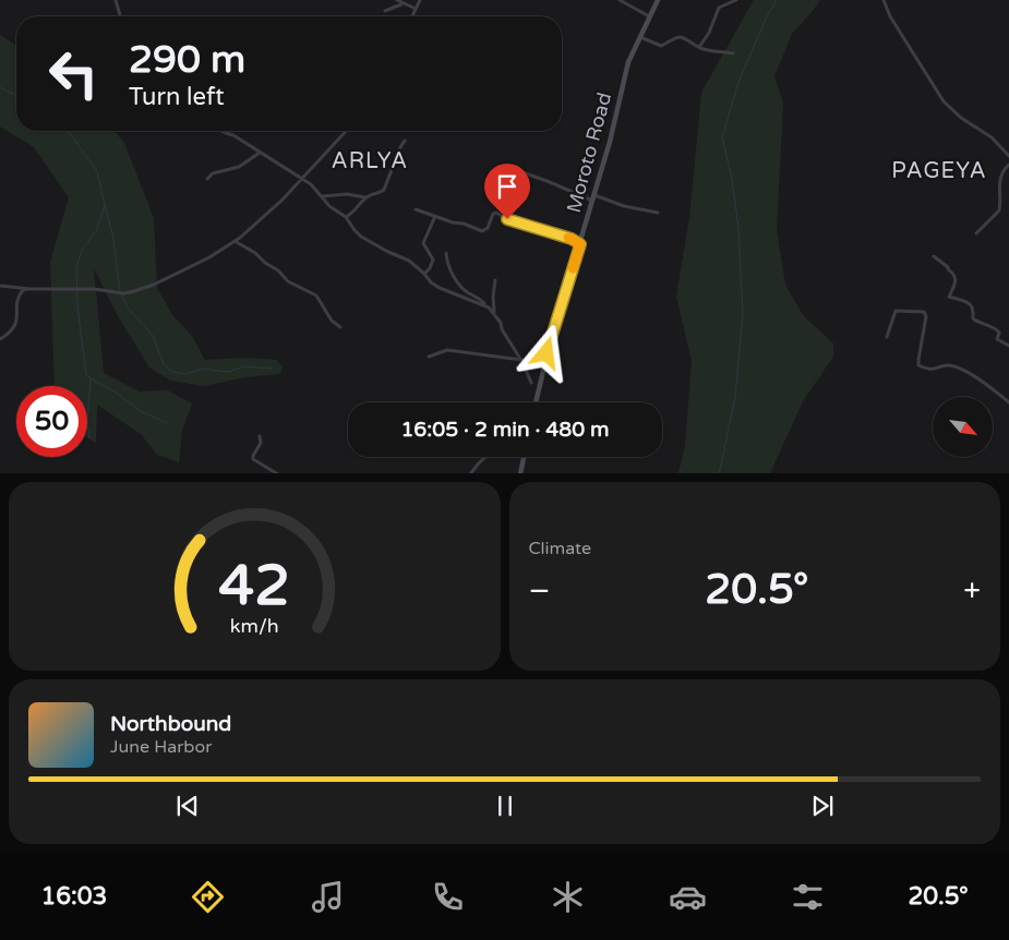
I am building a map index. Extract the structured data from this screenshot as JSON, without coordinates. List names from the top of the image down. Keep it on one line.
{"streets":{"main road":["Moroto Road"]},"districts":["ARLYA","PAGEYA"],"north":"bottom right","page":{"turn":["290 m","Turn left"],"limit":"50","trip":"16:05 · 2 min · 480 m","tile":"Climate","heat":["−","20.5°","+"],"song":["Northbound","June Harbor"],"tabs":["16:03","20.5°"],"gauge":["42","km/h"]}}
